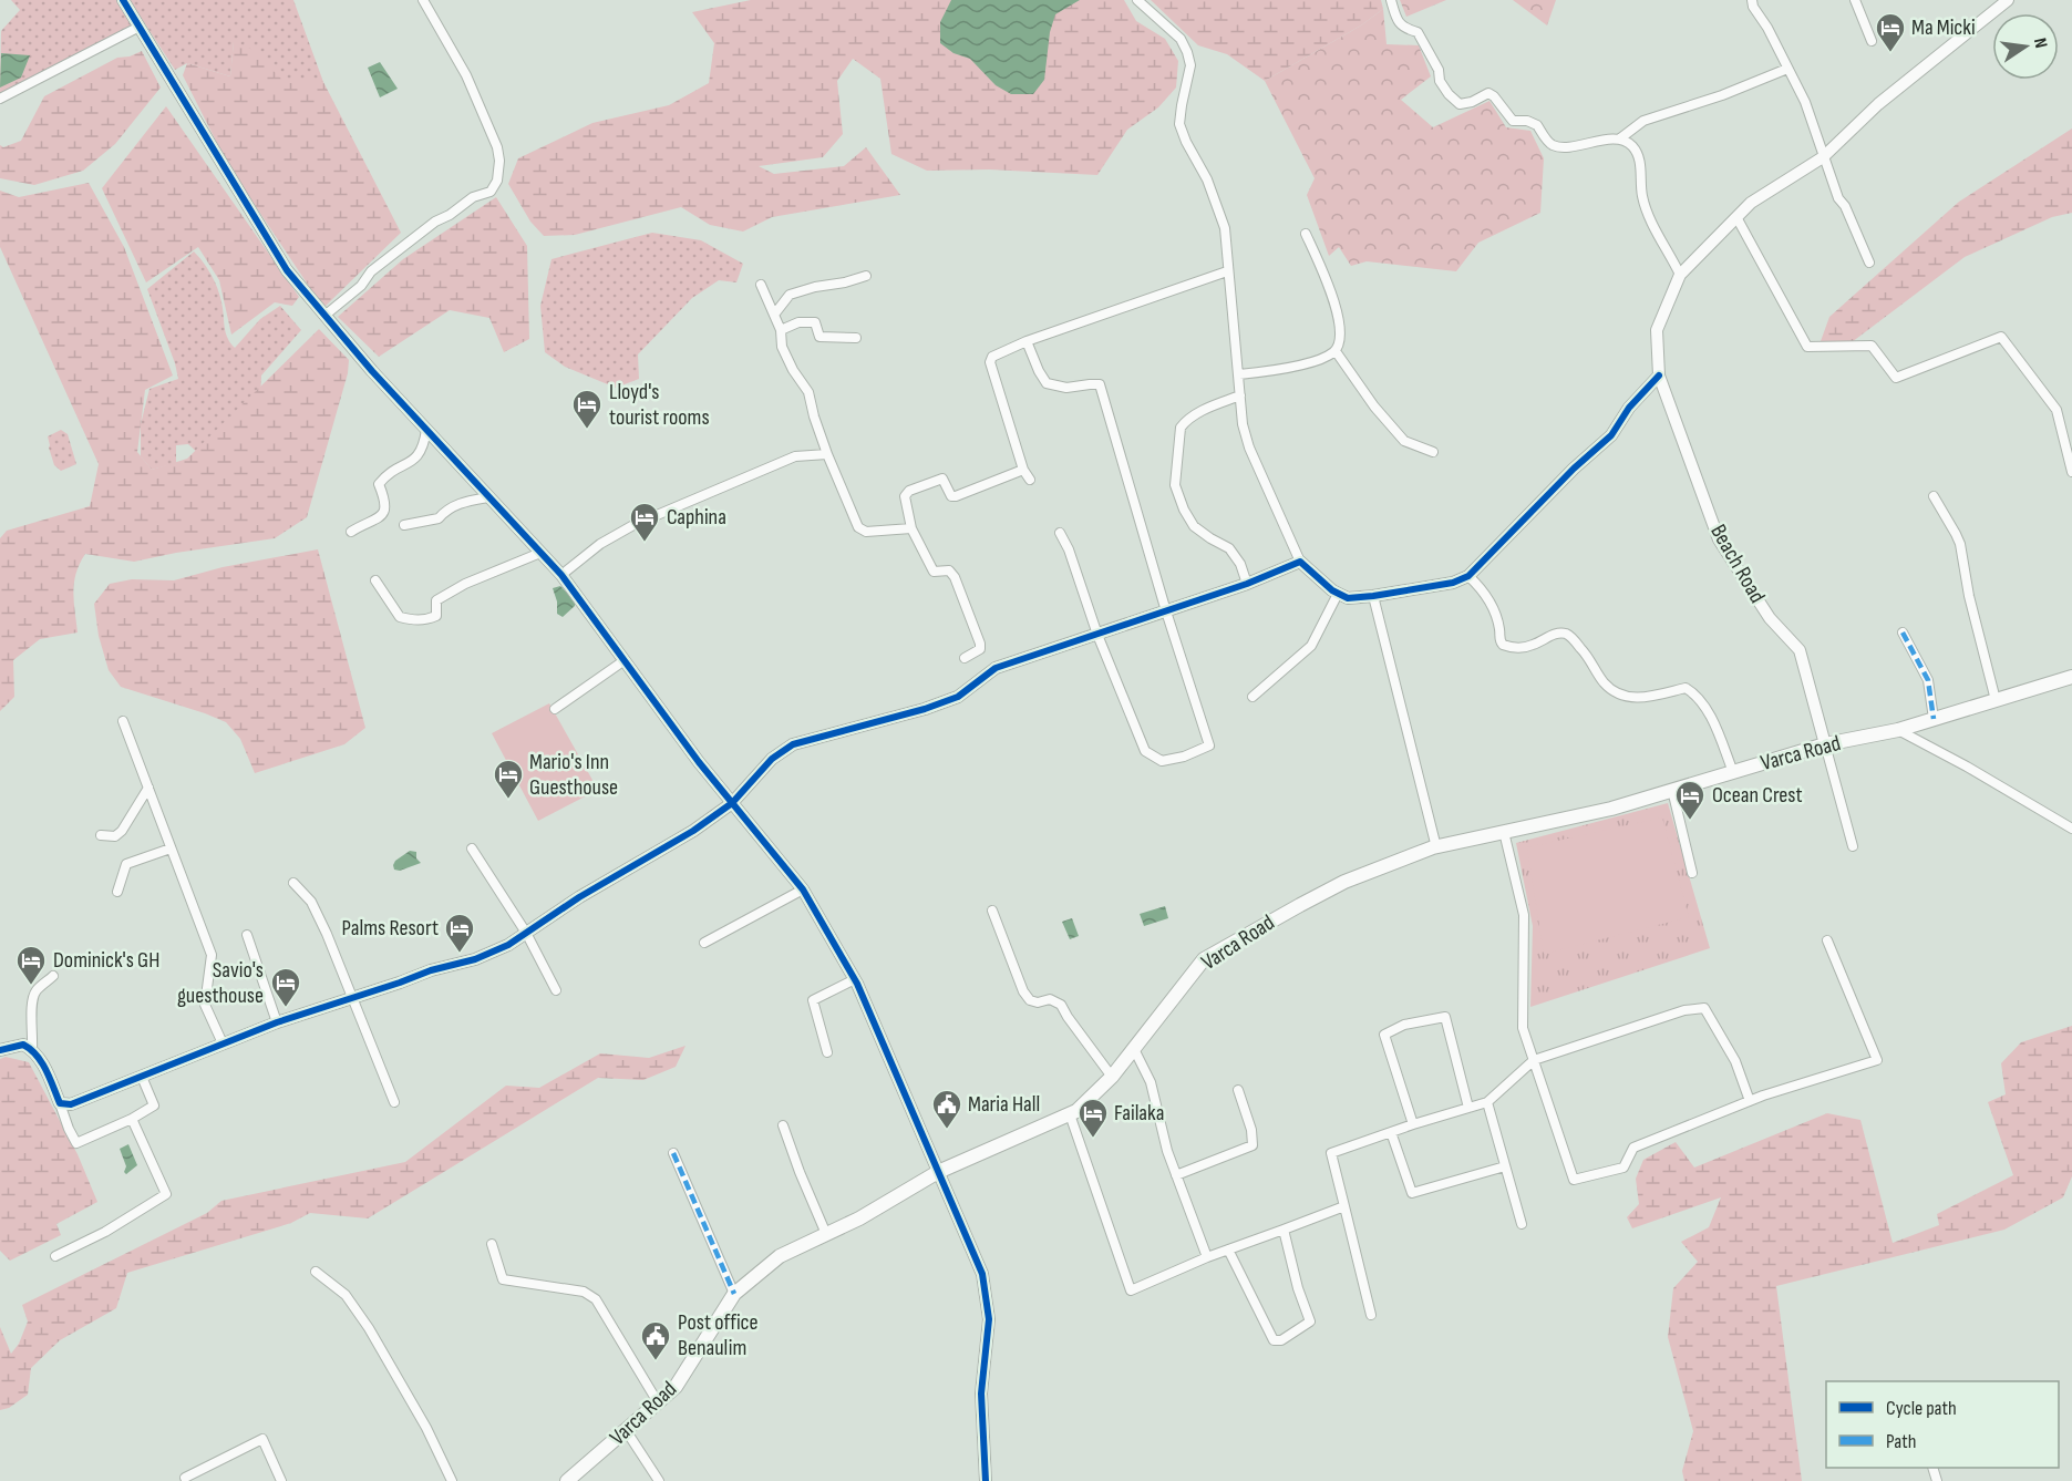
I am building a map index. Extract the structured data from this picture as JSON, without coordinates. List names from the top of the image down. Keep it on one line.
{"streets":{"main road":["Varca Road"],"street":["Beach Road"]},"crossings":[["Beach Road","Varca Road"]],"places":{"hotel":["Ma Micki","Lloyd's tourist rooms","Caphina","Mario's Inn Guesthouse","Ocean Crest","Palms Resort","Dominick's GH","Savio's guesthouse","Failaka"],"public building":["Maria Hall","Post office Benaulim"]},"legend":["Cycle path","Path"],"north":"right"}
